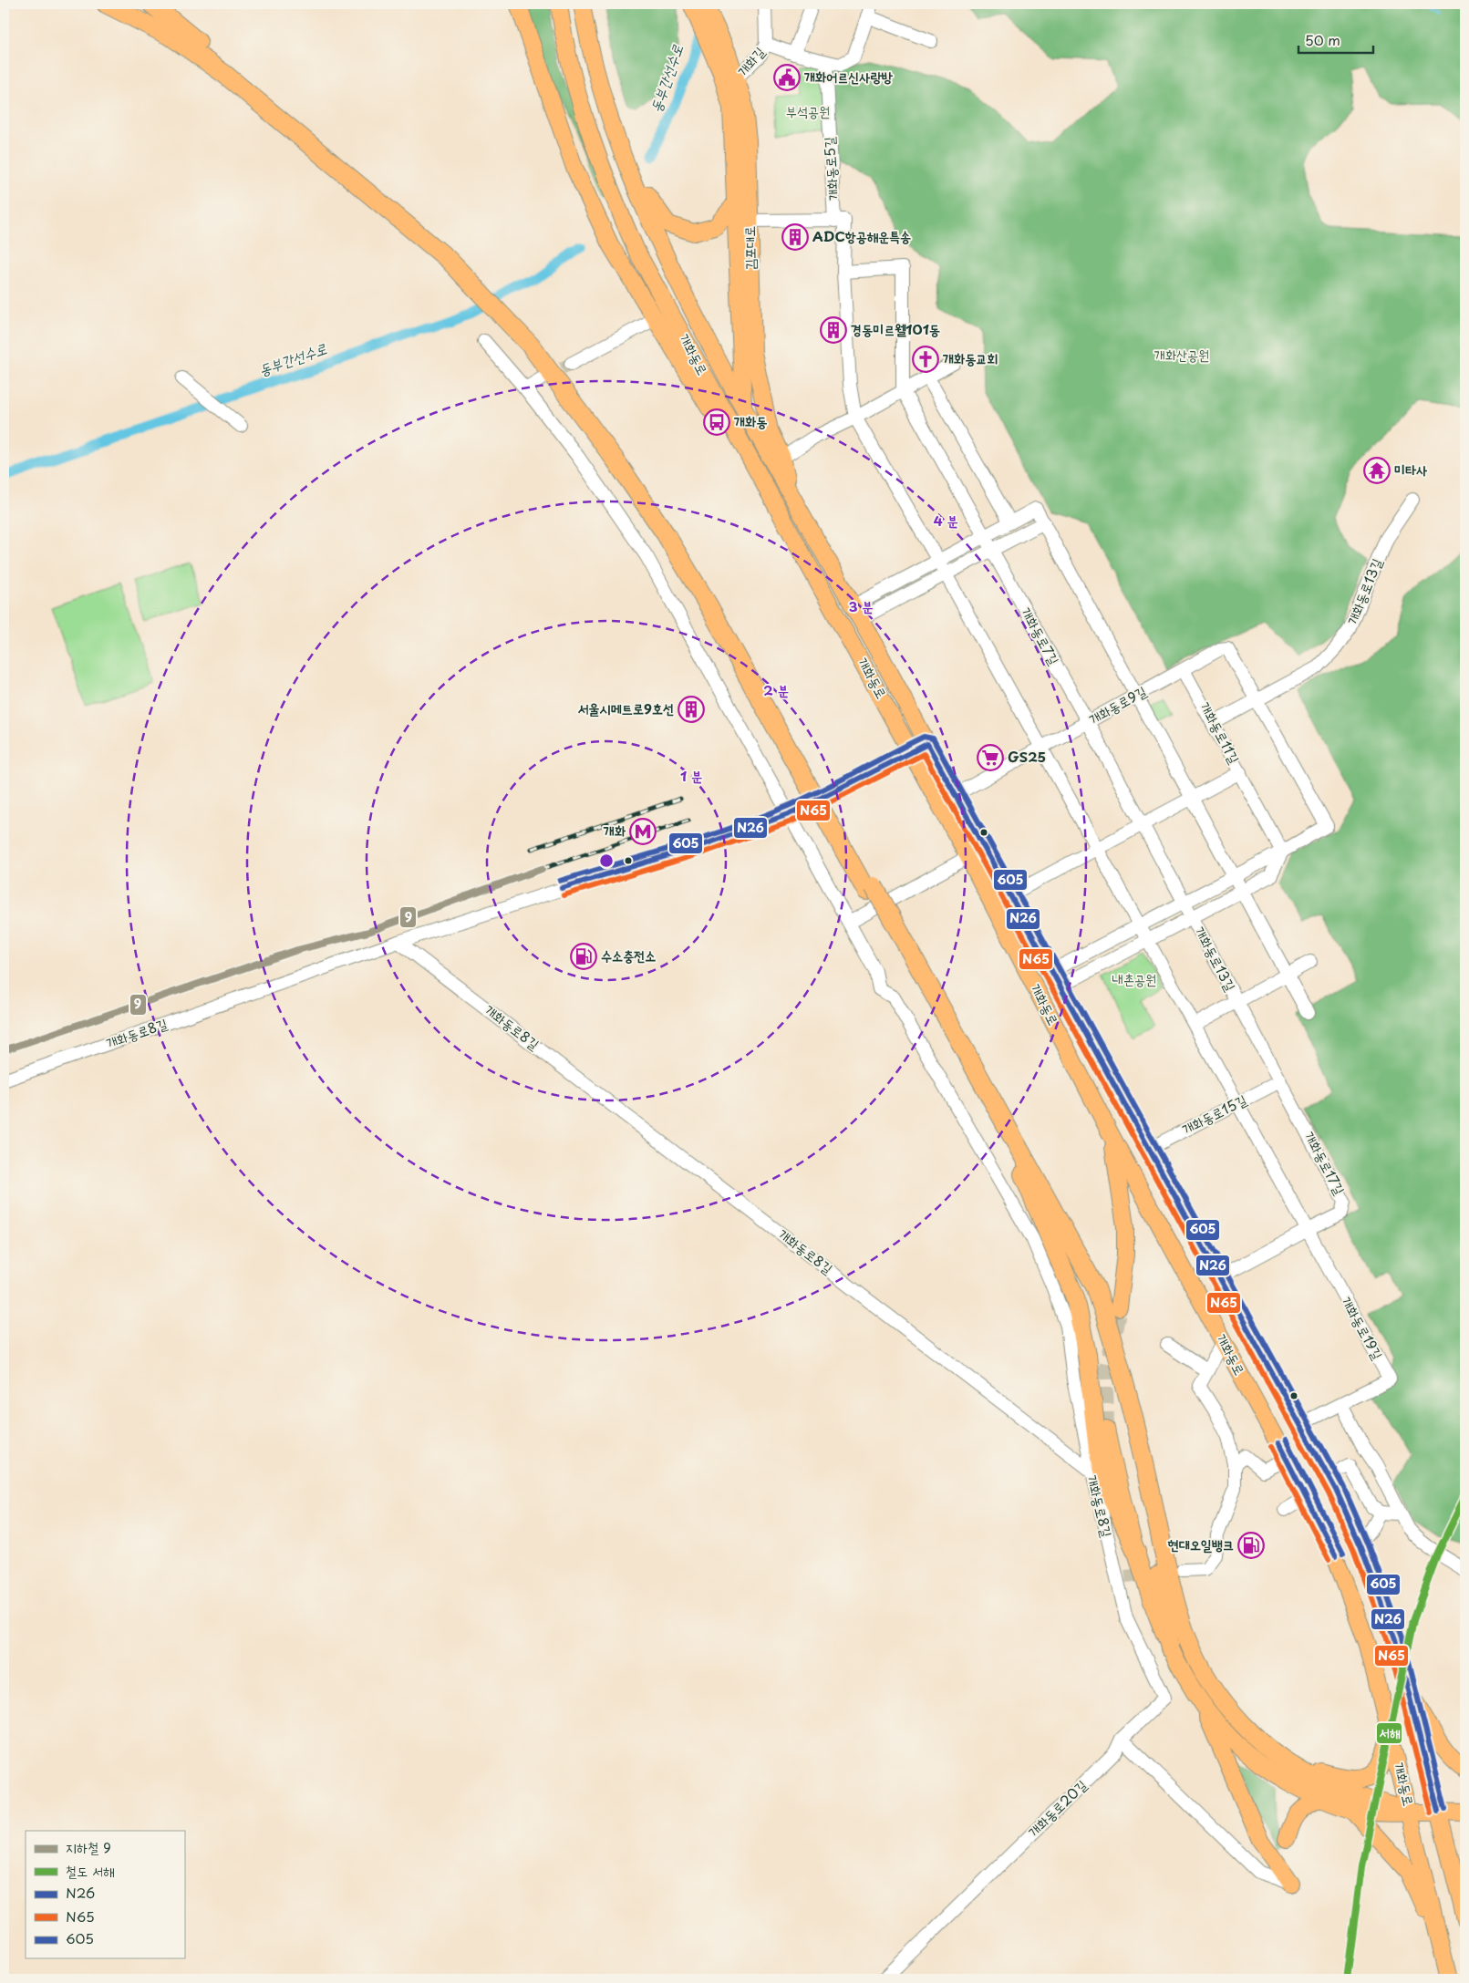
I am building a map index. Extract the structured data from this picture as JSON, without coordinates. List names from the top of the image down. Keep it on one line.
{"streets":{"main road":["김포대로","개화동로"],"street":["개화길","개화동로5길","개화동로13길","개화동로7길","개화동로9길","개화동로11길","개화동로8길","개화동로15길","개화동로17길","개화동로19길","개화동로20길"]},"crossings":[["개화길","김포대로"],["개화동로5길","김포대로"],["김포대로","개화동로"],["개화동로","개화동로13길"],["개화동로","개화동로9길"],["개화동로","개화동로11길"],["개화동로","개화동로15길"],["개화동로","개화동로17길"],["개화동로","개화동로19길"],["개화동로13길","개화동로9길"],["개화동로13길","개화동로11길"],["개화동로13길","개화동로15길"],["개화동로13길","개화동로17길"],["개화동로7길","개화동로9길"],["개화동로9길","개화동로11길"],["개화동로8길","개화동로20길"],["개화동로15길","개화동로17길"],["개화동로17길","개화동로19길"]],"water":["동부간선수로"],"parks":["부석공원","개화산공원","내촌공원"],"places":{"public building":["개화어르신사랑방"],"building":["ADC항공해운특송","경동미르웰101동","서울시메트로9호선"],"church":["개화동교회"],"bus stop":["개화동"],"temple":["미타사"],"supermarket":["GS25"],"metro station":["개화"],"fuel station":["수소충전소","현대오일뱅크"]},"lines":["transit line 605","transit line N26","transit line N65","metro line 9","rail line 서해"],"legend":["지하철 9","철도 서해","N26","N65","605"],"scale_bar":"50 m","rings":["4 분","3 분","2 분","1 분"]}
